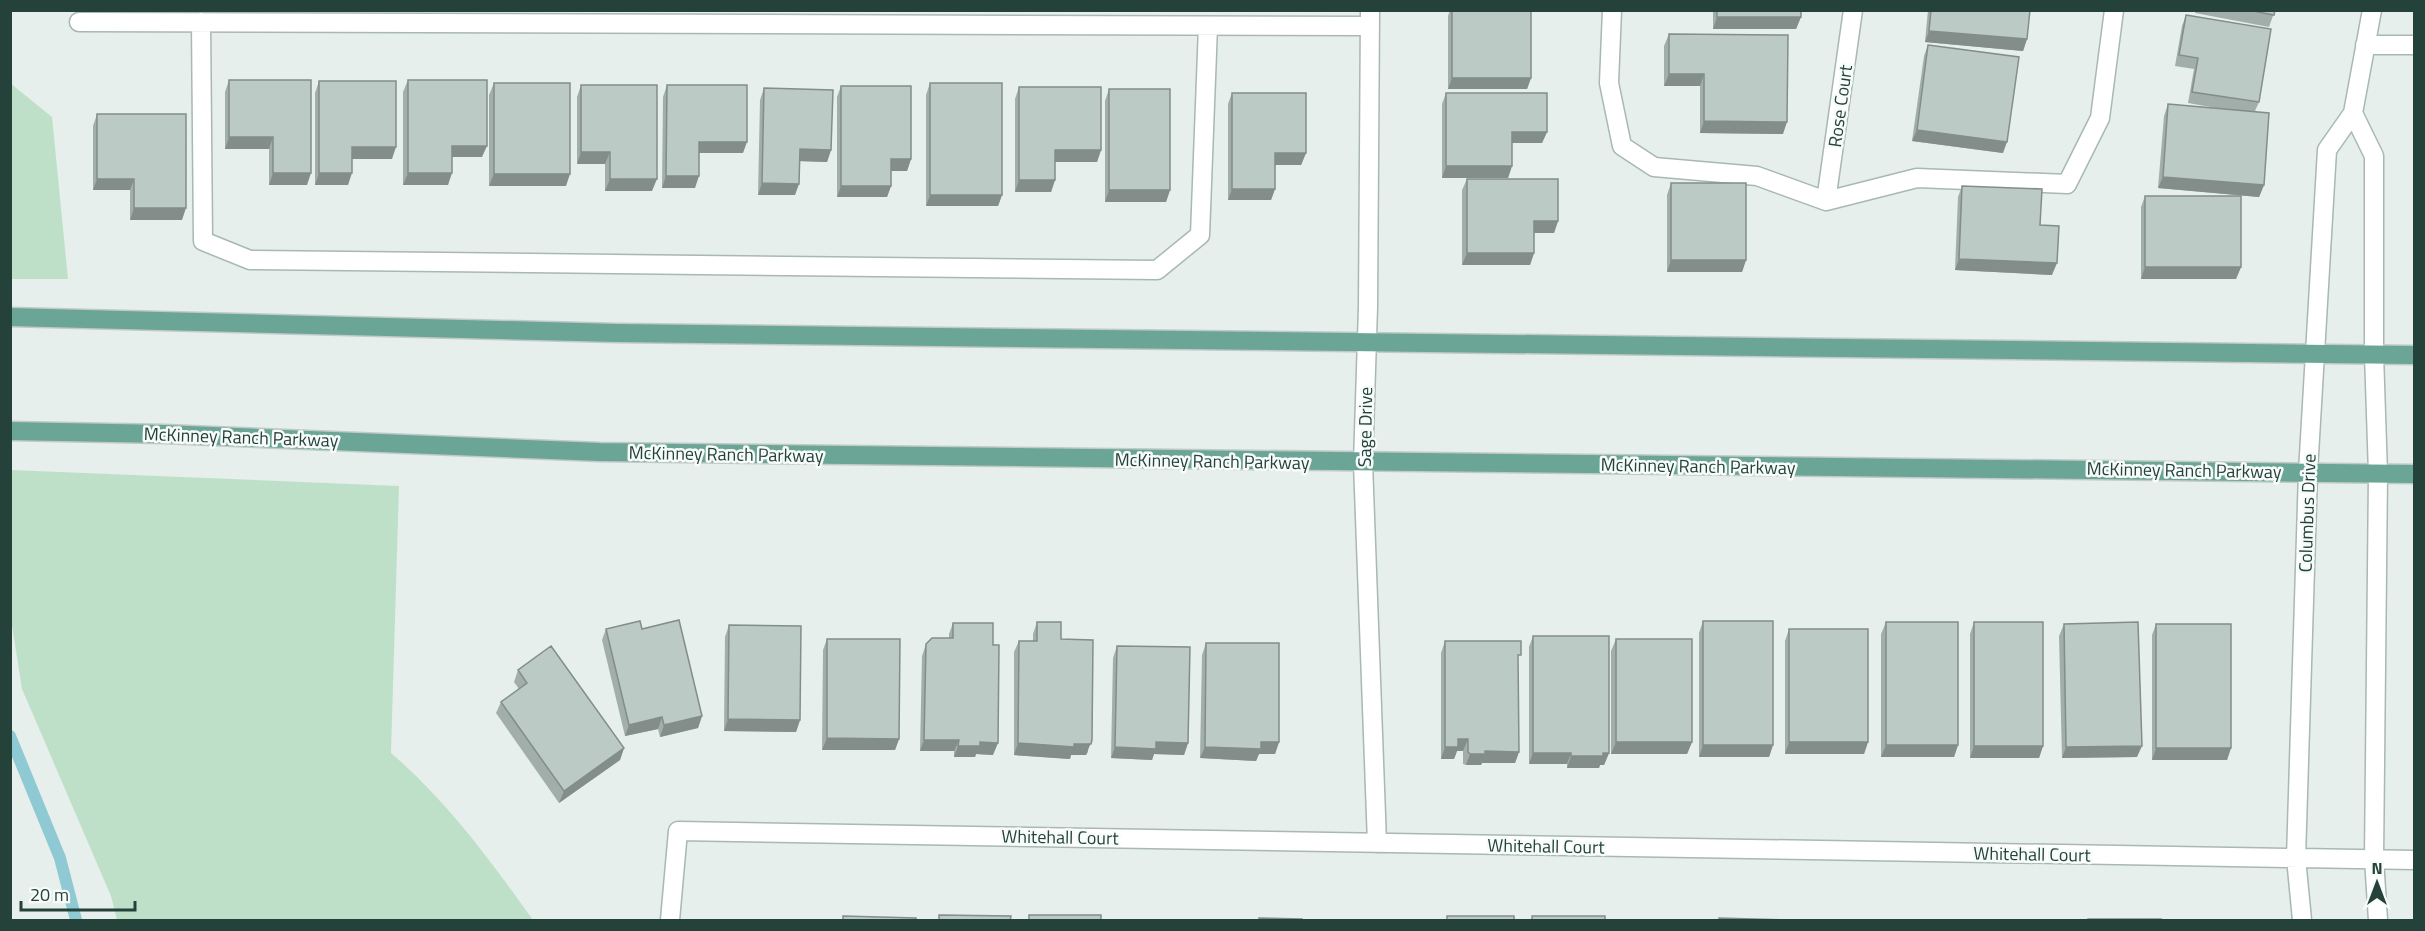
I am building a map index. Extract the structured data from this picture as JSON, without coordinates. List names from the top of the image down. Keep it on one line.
{"streets":{"main road":["McKinney Ranch Parkway"],"street":["Rose Court","Sage Drive","Columbus Drive","Whitehall Court"]},"crossings":[["Sage Drive","McKinney Ranch Parkway"],["Sage Drive","Whitehall Court"],["McKinney Ranch Parkway","Columbus Drive"],["Columbus Drive","Whitehall Court"]],"scale_bar":"20 m","north":"top"}
